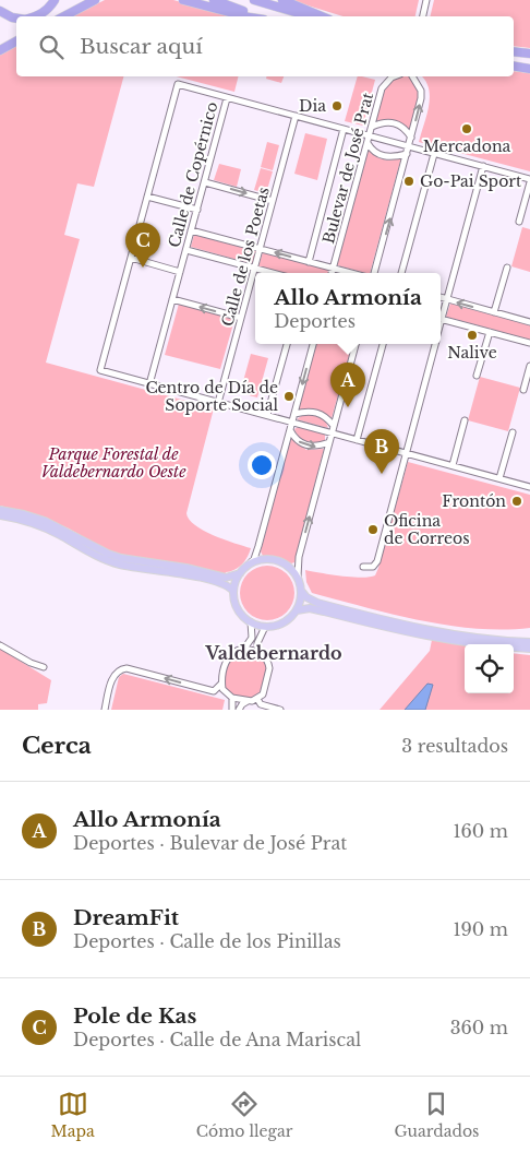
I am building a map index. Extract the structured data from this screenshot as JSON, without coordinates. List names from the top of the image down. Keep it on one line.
{"streets":{"street":["Bulevar de José Prat","Calle de Copérnico","Calle de los Poetas"]},"districts":["Valdebernardo"],"parks":["Parque Forestal de Valdebernardo Oeste"],"places":["Dia","Mercadona","Go-Pai Sport","Nalive","Centro de Día de Soporte Social","Frontón","Oficina de Correos"],"page":{"search":"Buscar aquí","pins":["C","A","B"],"popup":["Allo Armonía","Deportes"],"heading":["Cerca","3 resultados"],"list":[{"mark":"A","name":"Allo Armonía","note":"Deportes · Bulevar de José Prat","value":"160 m"},{"mark":"B","name":"DreamFit","note":"Deportes · Calle de los Pinillas","value":"190 m"},{"mark":"C","name":"Pole de Kas","note":"Deportes · Calle de Ana Mariscal","value":"360 m"}],"nav":["Mapa","Cómo llegar","Guardados"]}}
